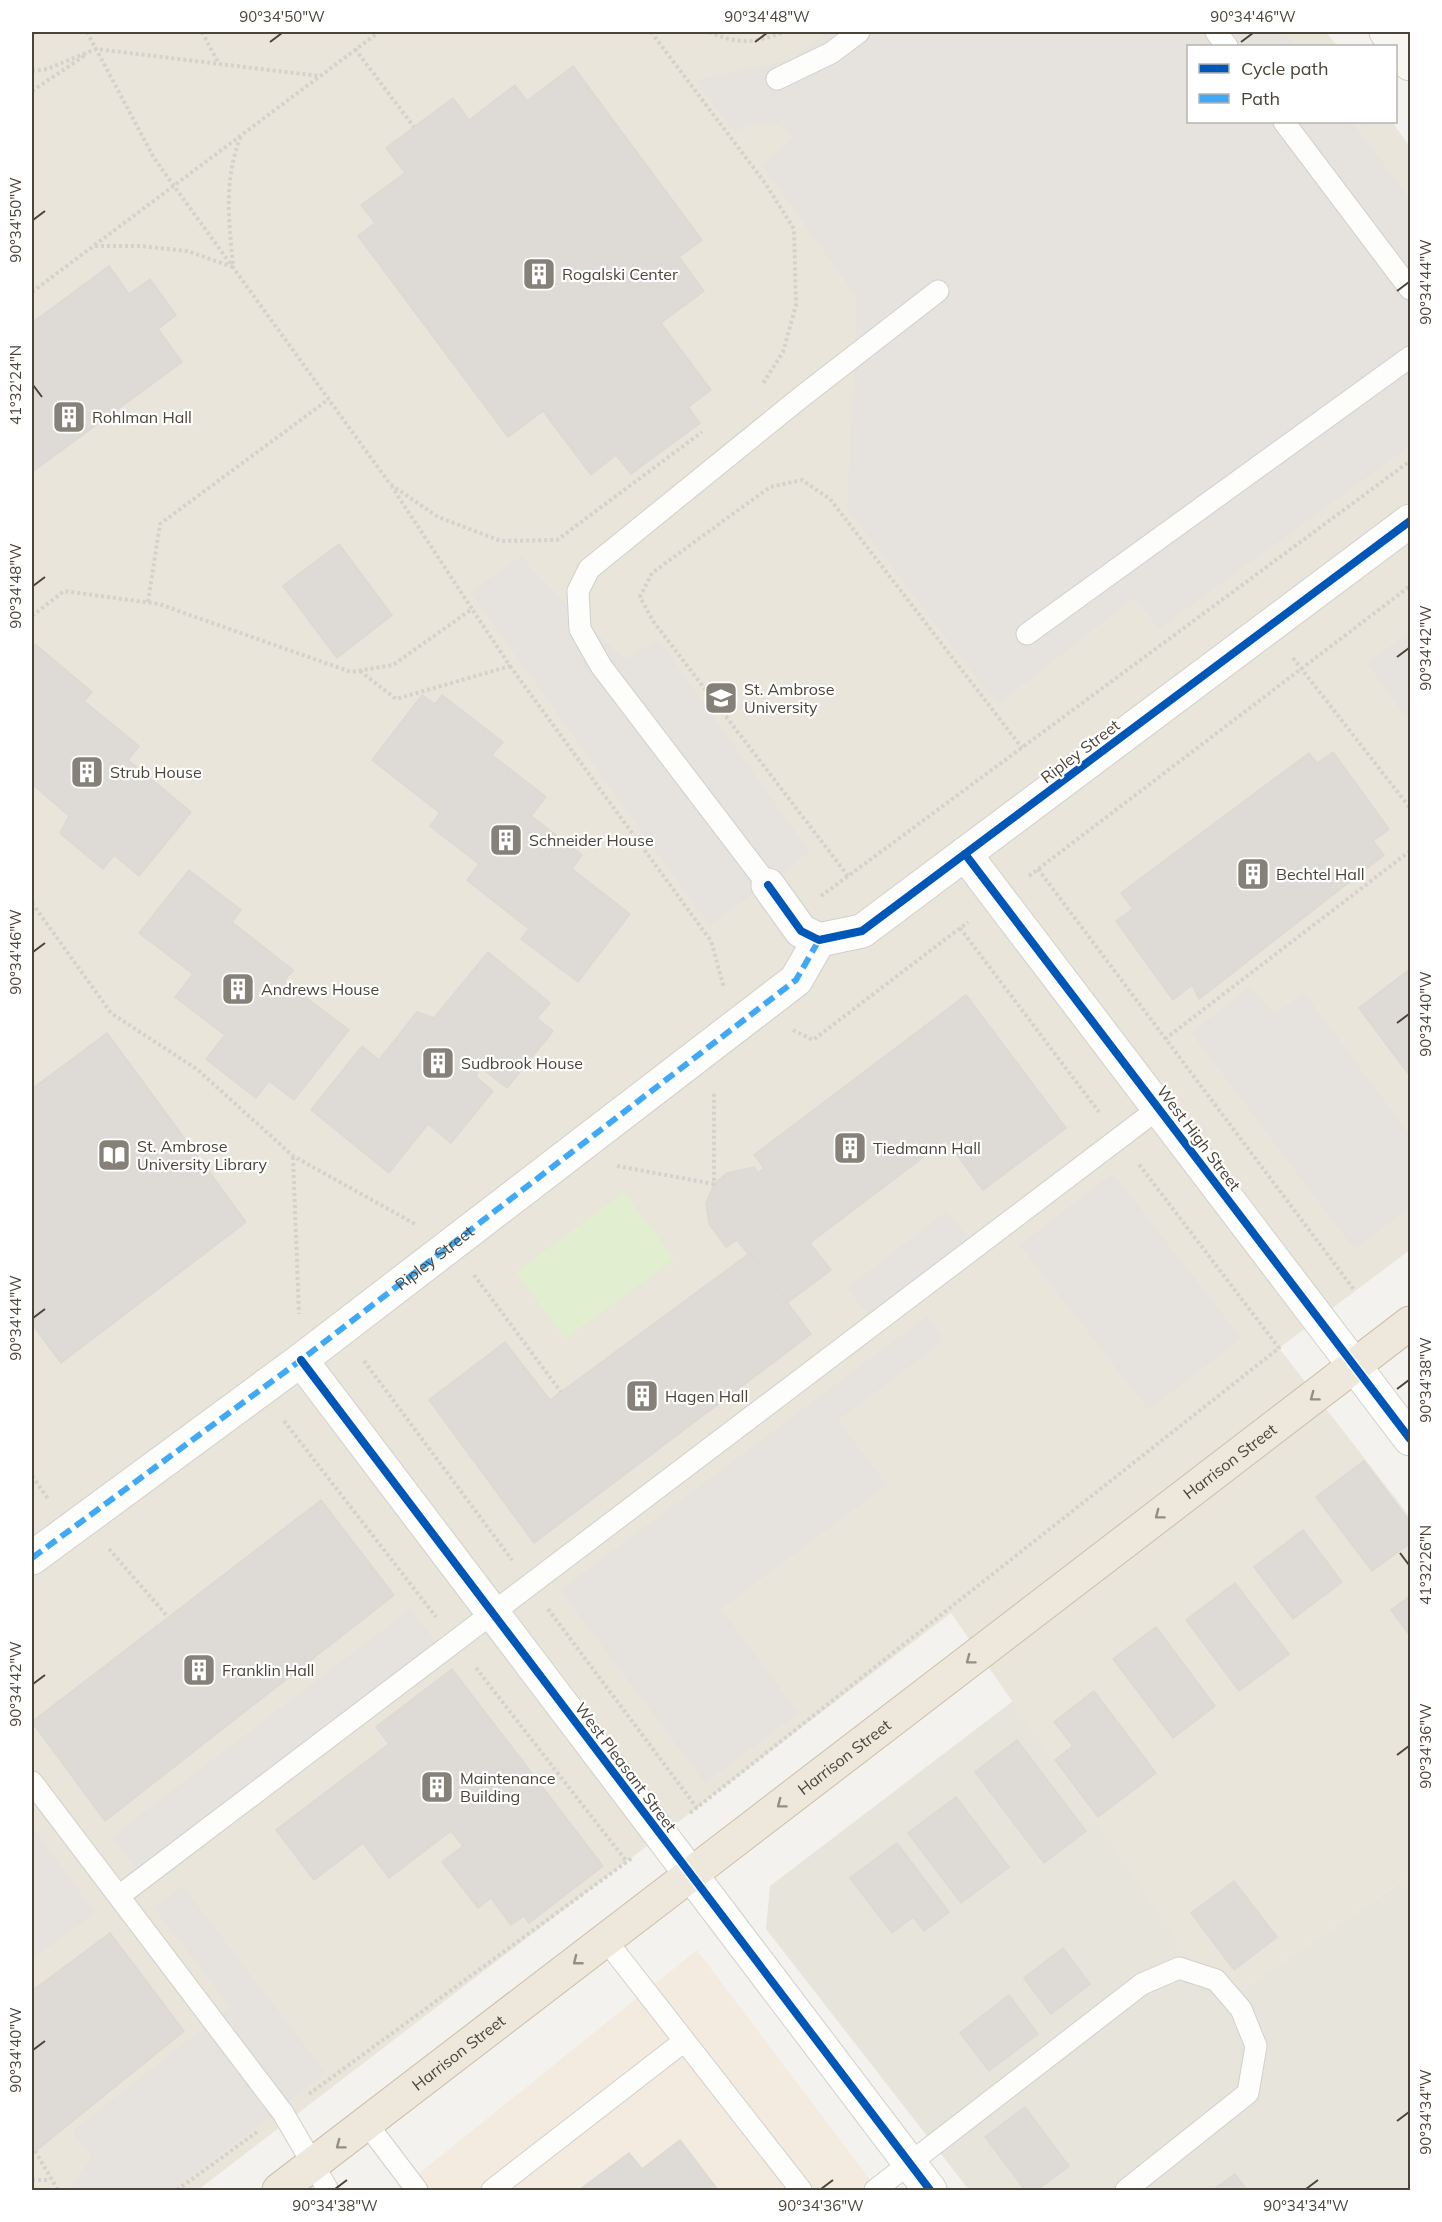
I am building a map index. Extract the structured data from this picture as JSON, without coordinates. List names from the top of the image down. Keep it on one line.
{"streets":{"highway":["Harrison Street"],"street":["Ripley Street","West High Street","West Pleasant Street"]},"crossings":[["Ripley Street","West High Street"],["Ripley Street","West Pleasant Street"],["West High Street","Harrison Street"],["Harrison Street","West Pleasant Street"]],"one_way":["Harrison Street"],"places":{"building":["Rogalski Center","Rohlman Hall","Strub House","Schneider House","Bechtel Hall","Andrews House","Sudbrook House","Tiedmann Hall","Hagen Hall","Franklin Hall","Maintenance Building"],"school or university":["St. Ambrose University"],"library":["St. Ambrose University Library"]},"legend":["Cycle path","Path"],"coordinates":["90°34'50\"W","90°34'48\"W","90°34'46\"W","90°34'44\"W","41°32'24\"N","90°34'42\"W","90°34'40\"W","90°34'38\"W","41°32'26\"N","90°34'36\"W","90°34'34\"W"]}
